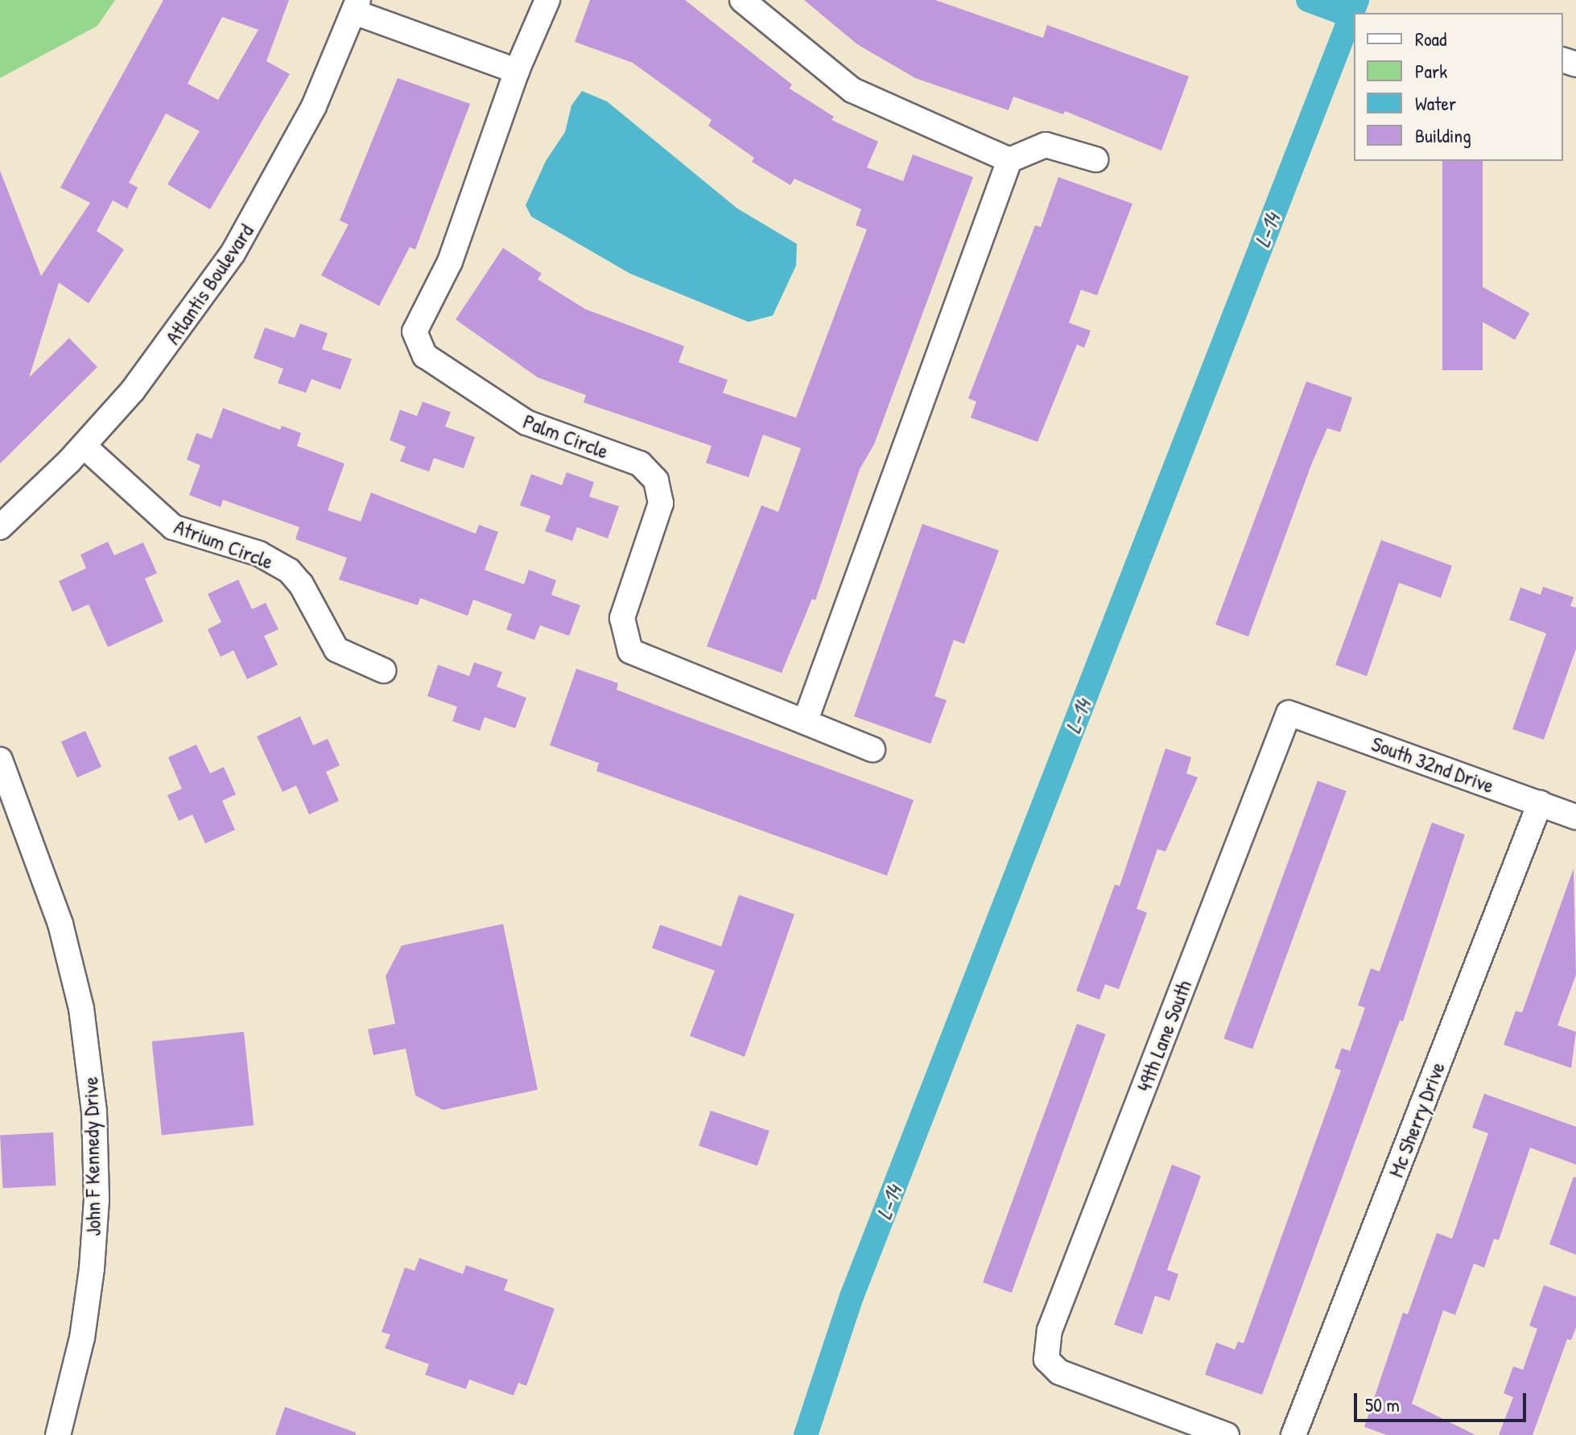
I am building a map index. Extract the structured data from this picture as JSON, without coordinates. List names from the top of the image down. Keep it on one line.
{"streets":{"street":["Atlantis Boulevard","Palm Circle","Atrium Circle","South 32nd Drive","49th Lane South","Mc Sherry Drive","John F Kennedy Drive"]},"crossings":[["Atlantis Boulevard","Atrium Circle"],["South 32nd Drive","49th Lane South"],["South 32nd Drive","Mc Sherry Drive"]],"water":["L-14"],"legend":["Road","Park","Water","Building"],"scale_bar":"50 m"}
